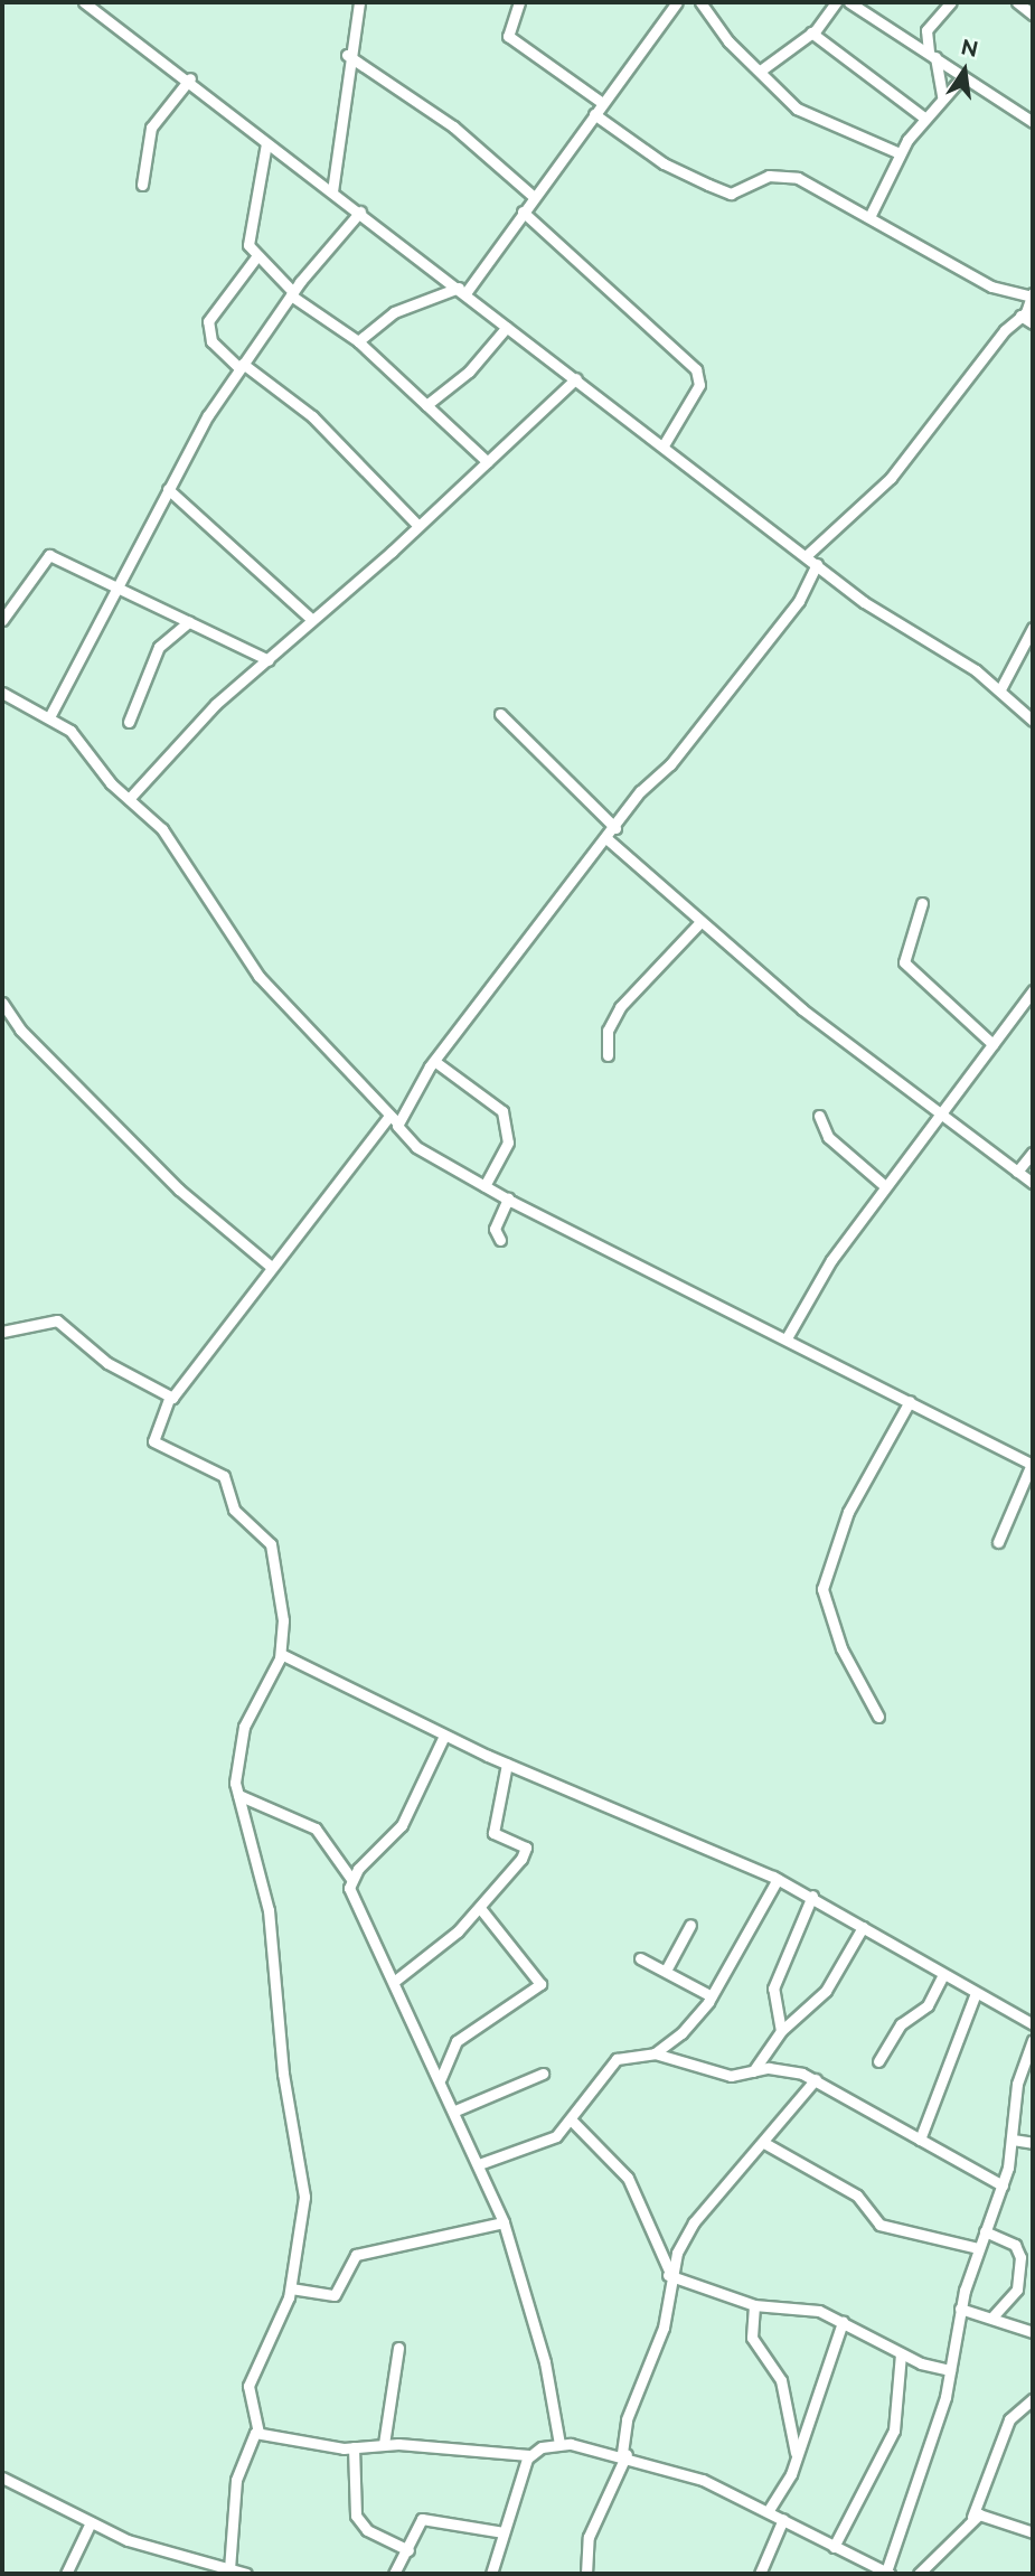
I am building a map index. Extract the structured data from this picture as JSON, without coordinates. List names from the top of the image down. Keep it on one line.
{"north":"top"}
